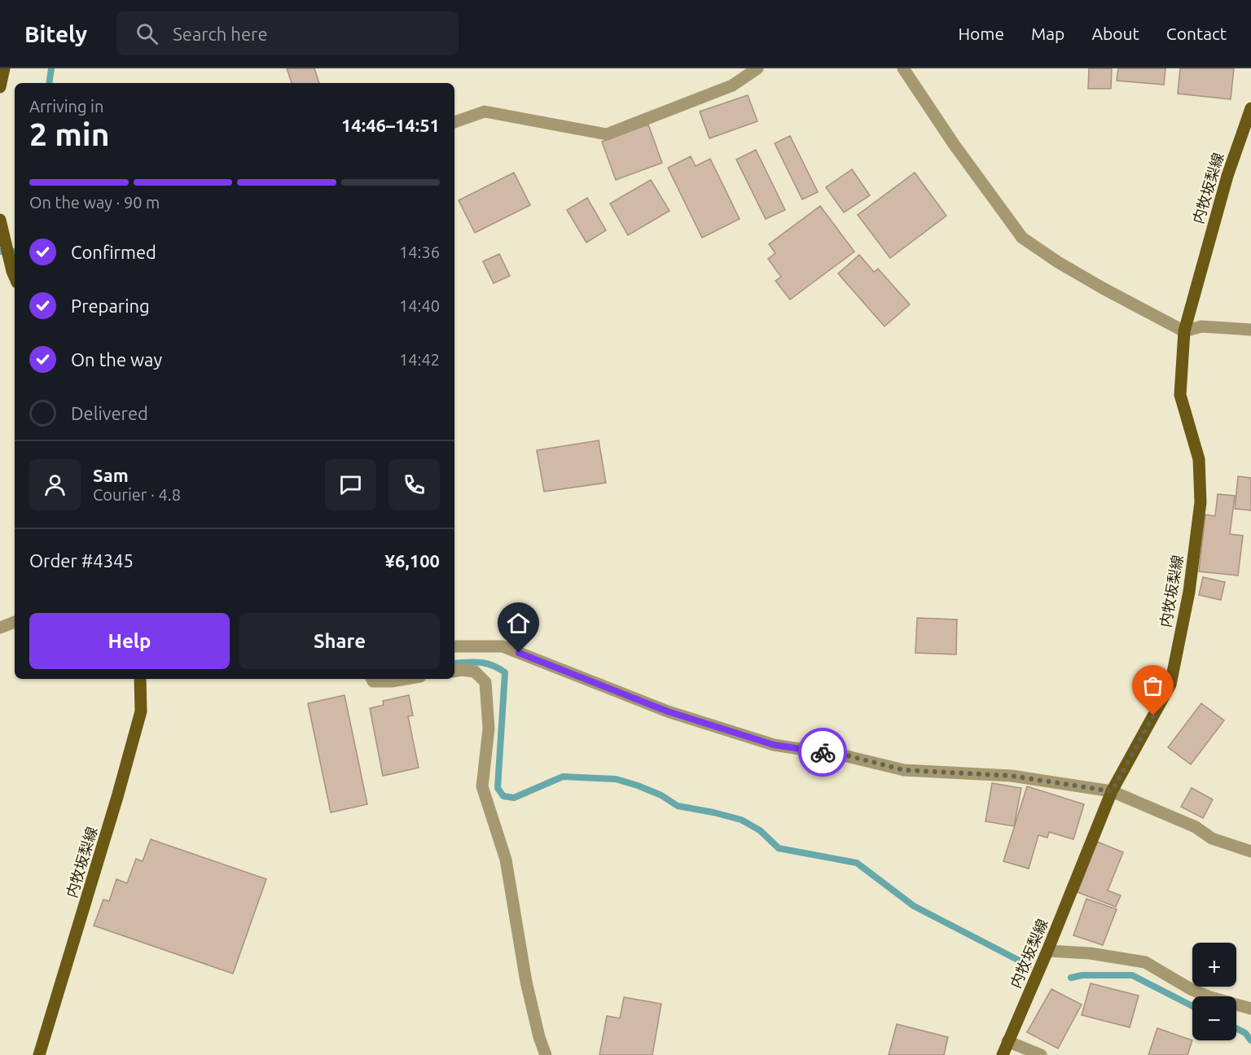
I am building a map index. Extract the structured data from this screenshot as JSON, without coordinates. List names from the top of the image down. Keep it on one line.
{"streets":{"main road":["内牧坂梨線"]},"page":{"header":"Bitely","search":"Search here","nav":["Home","Map","About","Contact"],"heading":["2 min","Arriving in","14:46–14:51"],"panel":["Sam","Courier · 4.8","Order #4345","¥6,100"],"bar":"On the way · 90 m","list":[["Confirmed","14:36"],["Preparing","14:40"],["On the way","14:42"],"Delivered"],"buttons":["Help","Share"],"map_buttons":["+","−"]}}
